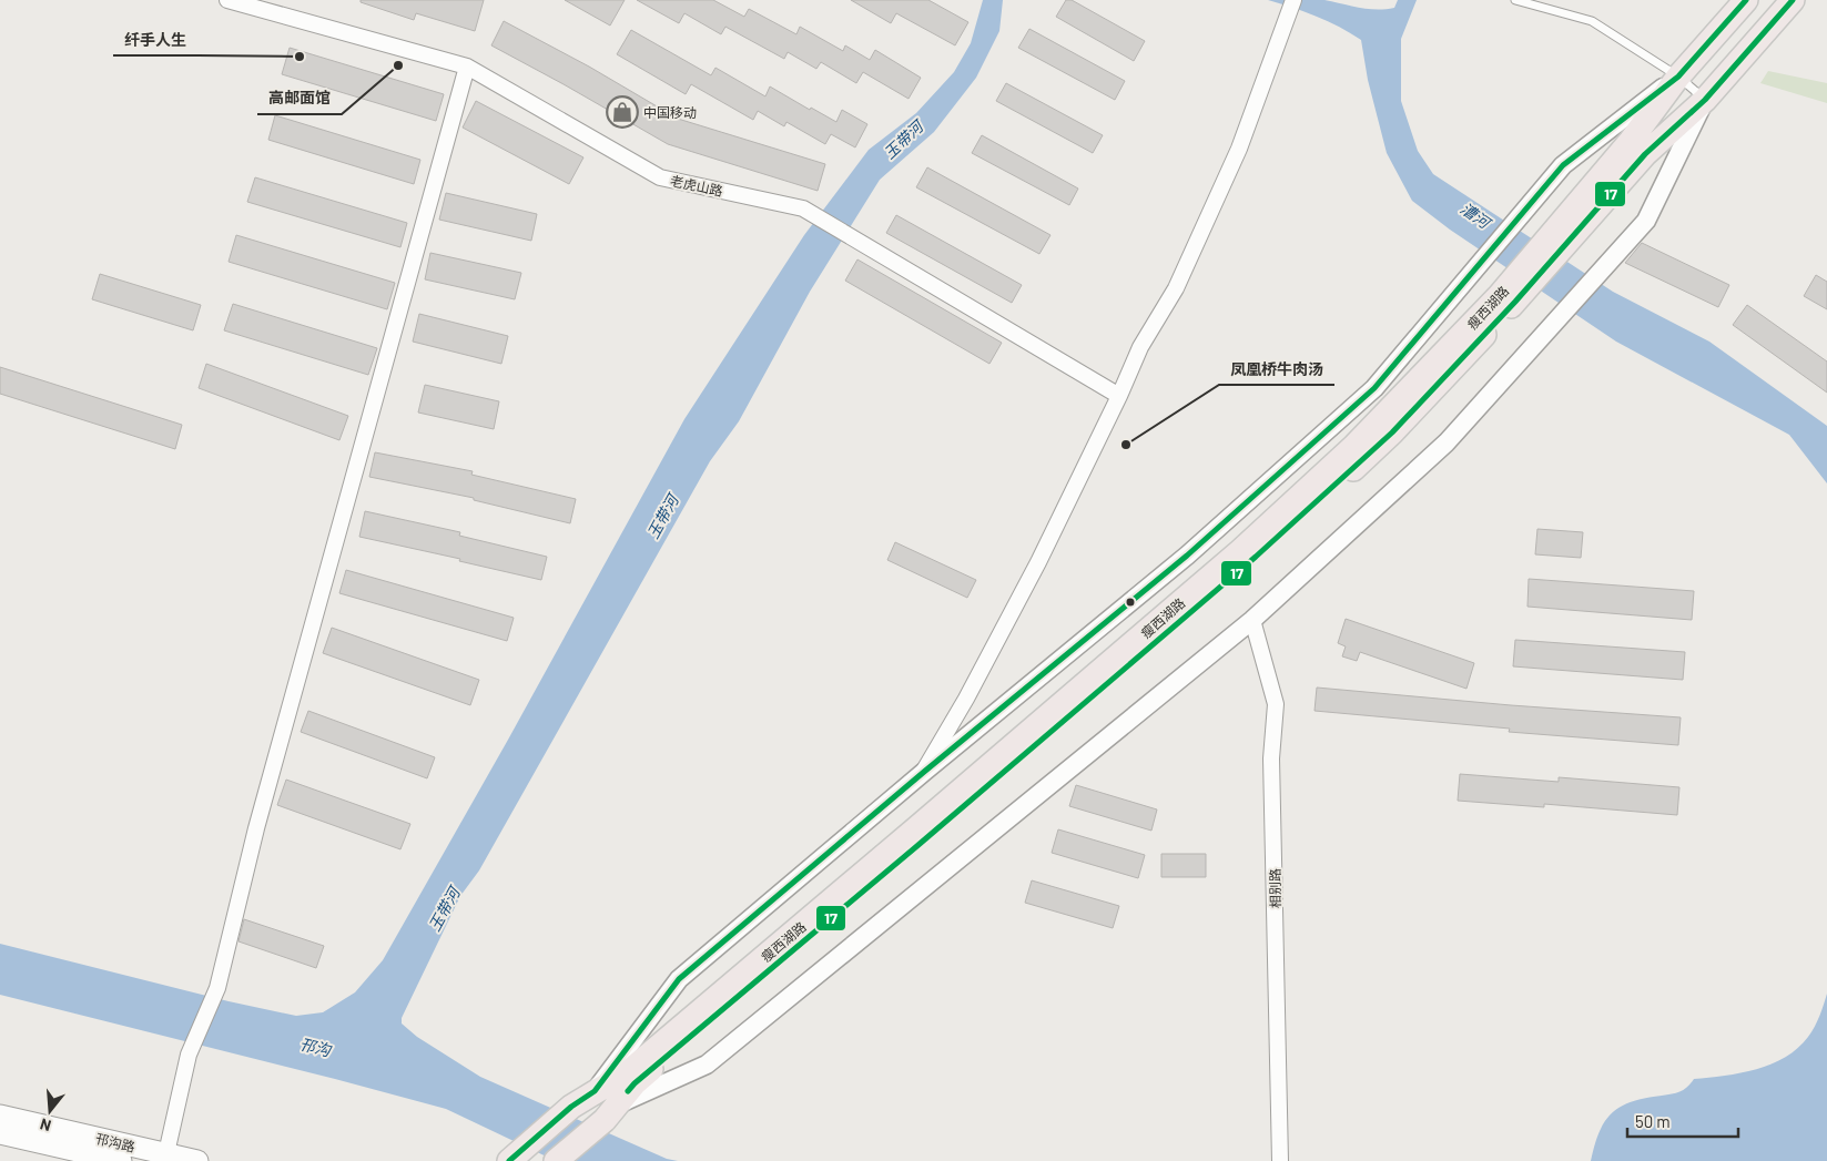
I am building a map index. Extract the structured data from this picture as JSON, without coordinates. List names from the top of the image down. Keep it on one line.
{"streets":{"main road":["瘦西湖路","邗沟路"],"street":["老虎山路","相别路"]},"water":["玉带河","漕河","邗沟"],"places":{"other":["纤手人生","高邮面馆","凤凰桥牛肉汤"],"shop":["中国移动"]},"lines":["transit line 17"],"scale_bar":"50 m","north":"bottom"}
